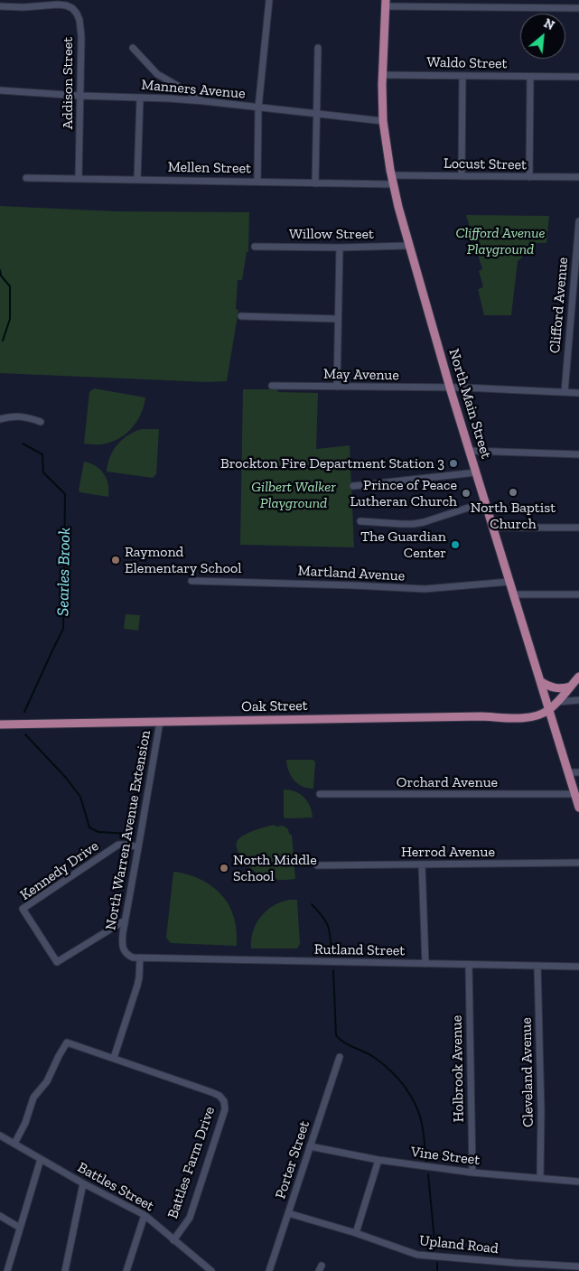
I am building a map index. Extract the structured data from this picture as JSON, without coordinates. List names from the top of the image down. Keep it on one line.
{"streets":{"main road":["North Main Street","Oak Street"],"street":["Waldo Street","Addison Street","Manners Avenue","Locust Street","Mellen Street","Willow Street","Clifford Avenue","May Avenue","Martland Avenue","Orchard Avenue","North Warren Avenue Extension","Herrod Avenue","Kennedy Drive","Rutland Street","Holbrook Avenue","Cleveland Avenue","Vine Street","Porter Street","Battles Farm Drive","Battles Street","Upland Road"]},"crossings":[["Waldo Street","North Main Street"],["Addison Street","Manners Avenue"],["Addison Street","Mellen Street"],["Manners Avenue","North Main Street"],["Locust Street","North Main Street"],["Mellen Street","North Main Street"],["Willow Street","North Main Street"],["Clifford Avenue","May Avenue"],["May Avenue","North Main Street"],["North Main Street","Martland Avenue"],["North Main Street","Oak Street"],["North Main Street","Orchard Avenue"],["Oak Street","North Warren Avenue Extension"],["North Warren Avenue Extension","Kennedy Drive"],["North Warren Avenue Extension","Rutland Street"],["Rutland Street","Holbrook Avenue"],["Rutland Street","Cleveland Avenue"],["Holbrook Avenue","Vine Street"],["Cleveland Avenue","Vine Street"],["Vine Street","Porter Street"],["Porter Street","Upland Road"],["Battles Farm Drive","Battles Street"]],"water":["Searles Brook"],"parks":["Clifford Avenue Playground","Gilbert Walker Playground"],"places":["Brockton Fire Department Station 3","North Baptist Church","Prince of Peace Lutheran Church","The Guardian Center","Raymond Elementary School","North Middle School"],"north":"top right"}
